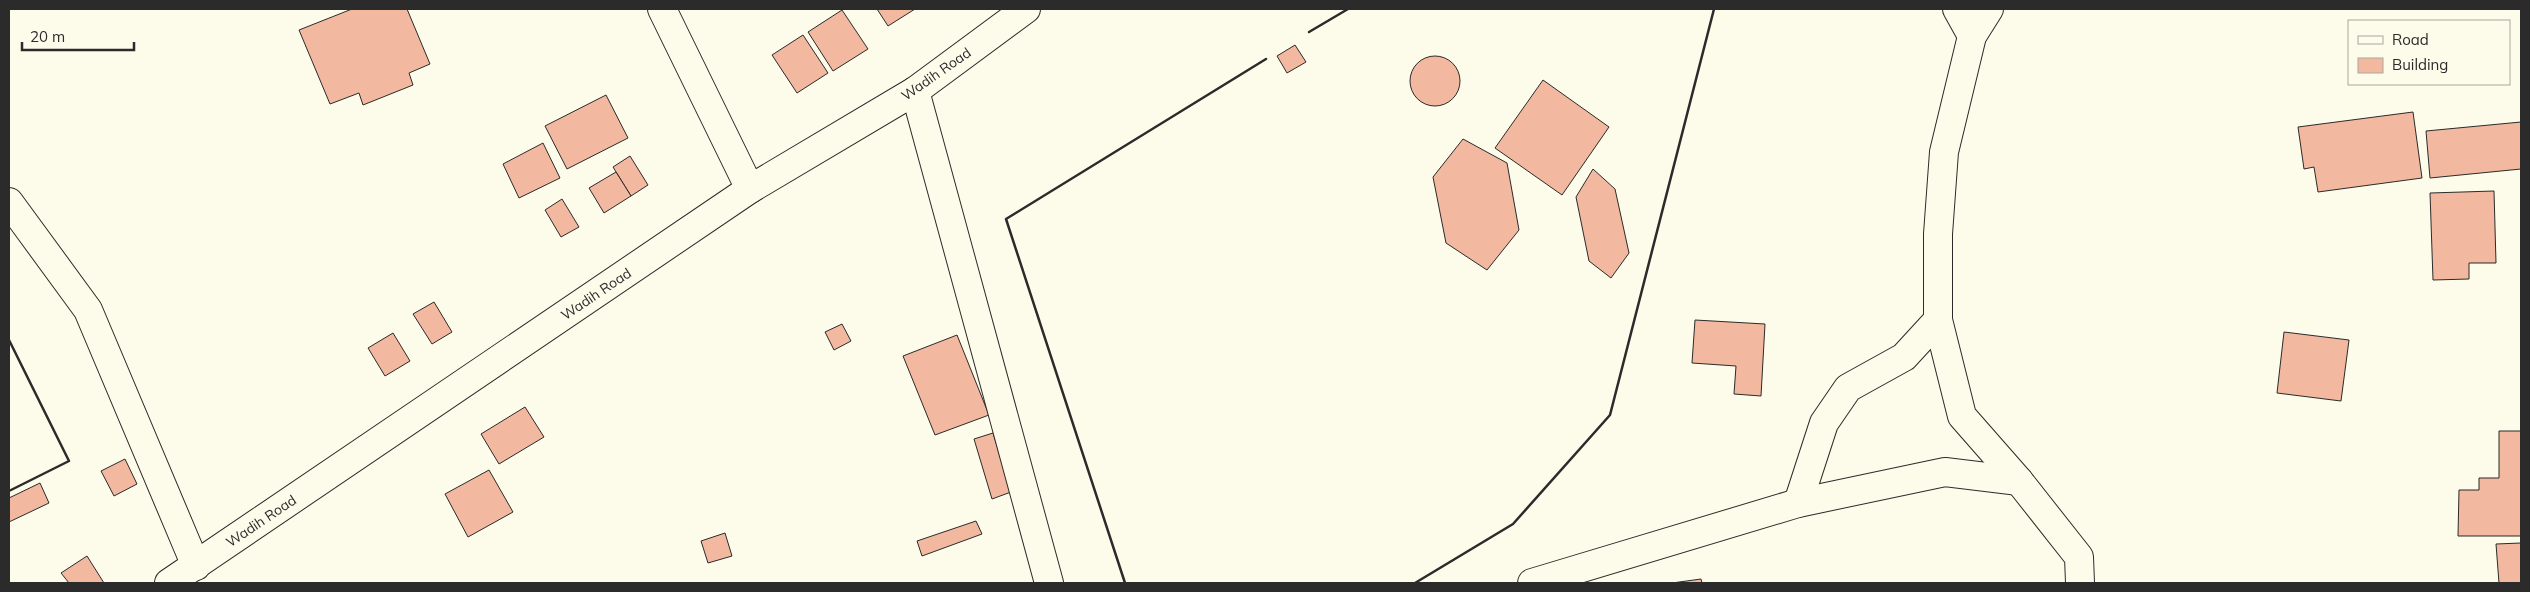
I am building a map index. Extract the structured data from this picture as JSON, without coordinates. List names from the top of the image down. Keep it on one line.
{"streets":{"street":["Wadih Road"]},"legend":["Road","Building"],"scale_bar":"20 m"}
